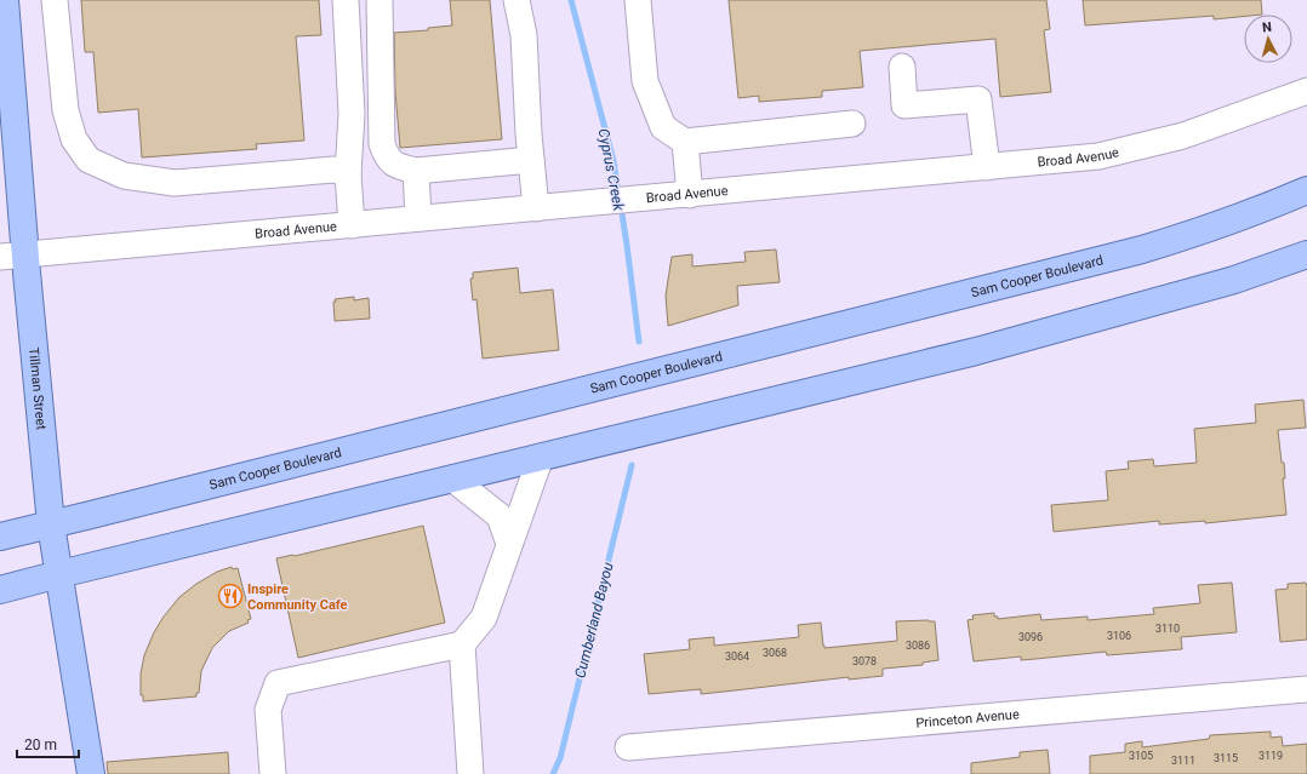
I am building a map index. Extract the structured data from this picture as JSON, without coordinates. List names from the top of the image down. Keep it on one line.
{"streets":{"main road":["Sam Cooper Boulevard","Tillman Street"],"street":["Broad Avenue","Princeton Avenue"]},"crossings":[["Broad Avenue","Tillman Street"],["Sam Cooper Boulevard","Tillman Street"]],"water":["Cyprus Creek","Cumberland Bayou"],"places":{"restaurant":["Inspire Community Cafe"]},"house_numbers":["3110","3106","3096","3086","3068","3064","3078","3105","3119","3115","3111"],"scale_bar":"20 m","north":"top"}
